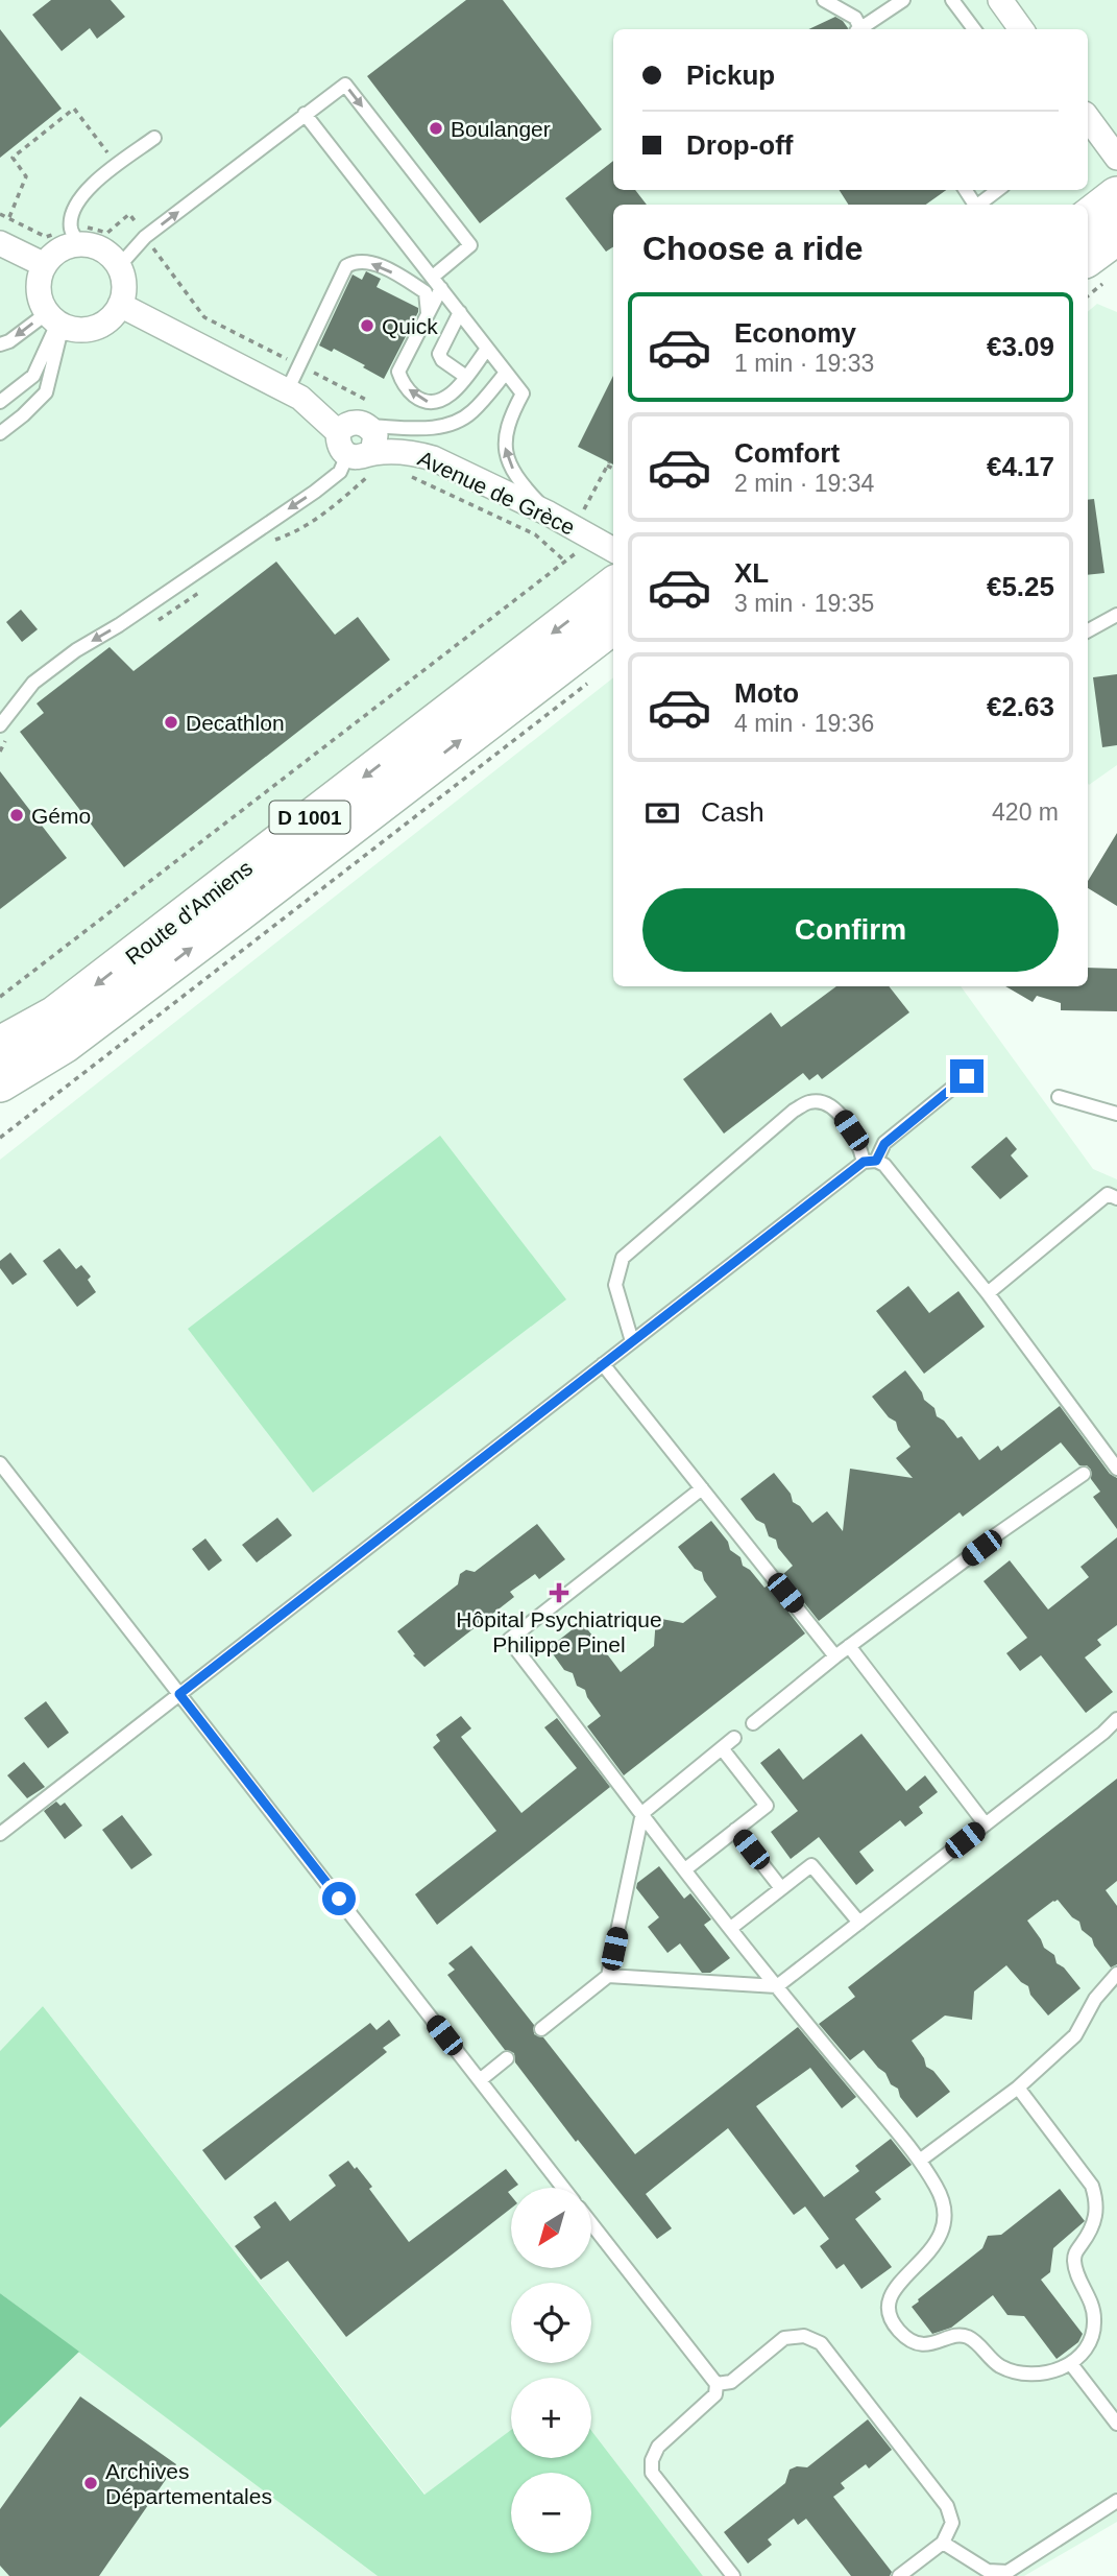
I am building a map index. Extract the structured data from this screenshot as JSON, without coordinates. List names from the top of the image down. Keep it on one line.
{"streets":{"main road":["D 1001","Route d'Amiens"],"street":["Avenue de Grèce"]},"places":{"other":["Boulanger","Quick","Decathlon","Gémo","Archives Départementales"],"health":["Hôpital Psychiatrique Philippe Pinel"]},"north":"bottom left","page":{"banner":["Pickup","Drop-off"],"heading":"Choose a ride","list":[{"name":"Economy","note":"1 min · 19:33","value":"€3.09"},{"name":"Comfort","note":"2 min · 19:34","value":"€4.17"},{"name":"XL","note":"3 min · 19:35","value":"€5.25"},{"name":"Moto","note":"4 min · 19:36","value":"€2.63"}],"pay":["Cash","420 m"],"buttons":"Confirm","map_buttons":["+","−"]}}
